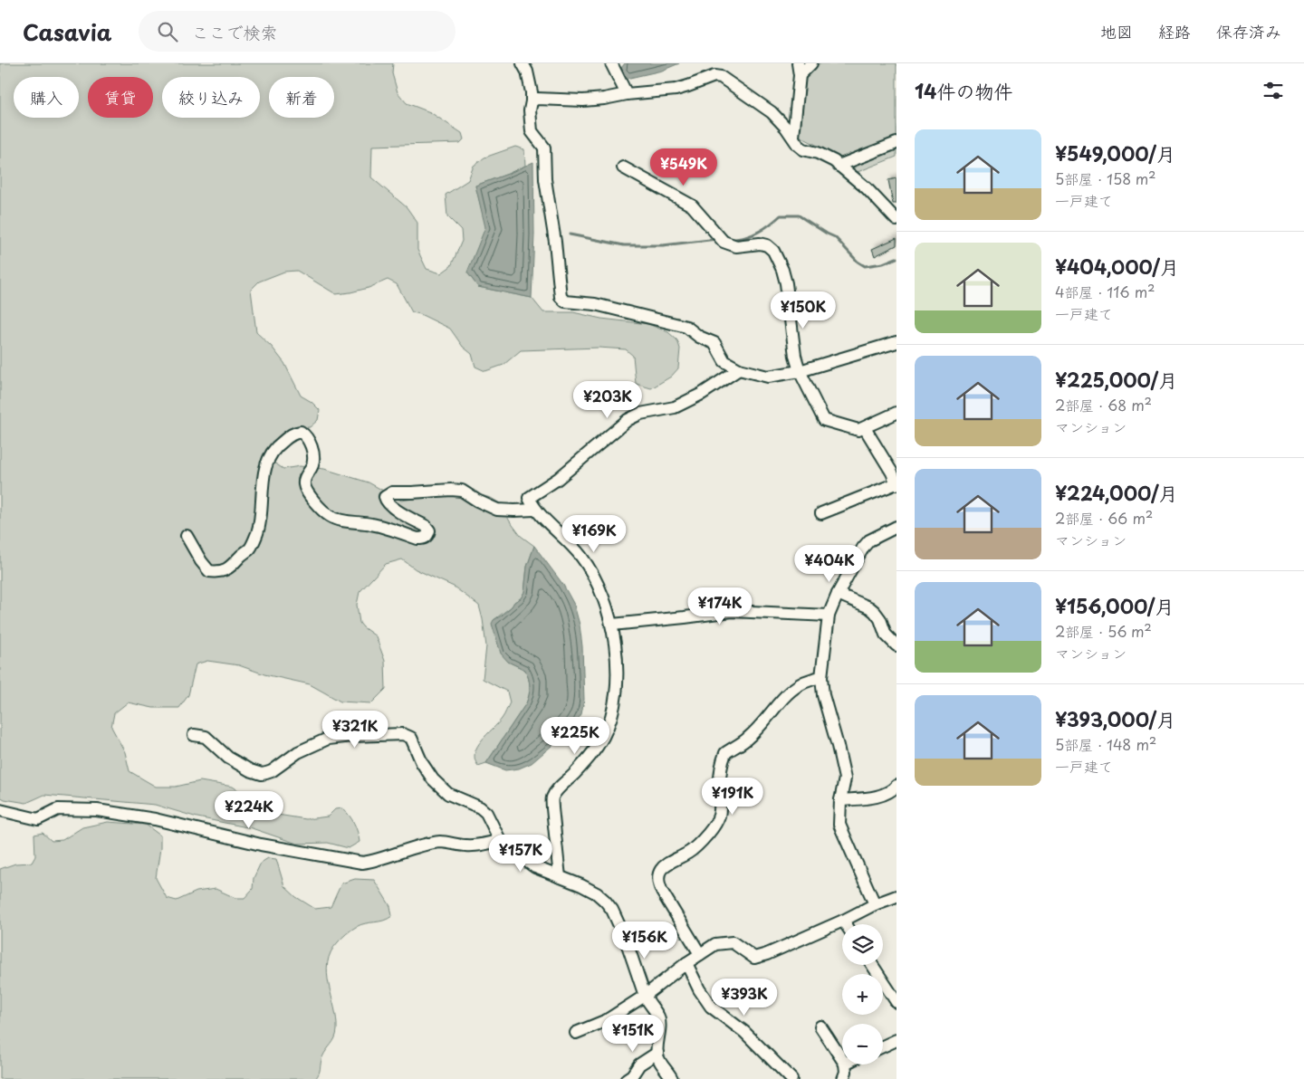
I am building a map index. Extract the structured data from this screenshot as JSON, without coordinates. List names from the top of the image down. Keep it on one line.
{"page":{"header":"Casavia","search":"ここで検索","nav":["地図","経路","保存済み"],"heading":"14件の物件","chip":["購入","賃貸","絞り込み","新着"],"list":[{"name":"¥549,000/月","note":"5部屋 · 158 m² · 一戸建て"},{"name":"¥404,000/月","note":"4部屋 · 116 m² · 一戸建て"},{"name":"¥225,000/月","note":"2部屋 · 68 m² · マンション"},{"name":"¥224,000/月","note":"2部屋 · 66 m² · マンション"},{"name":"¥156,000/月","note":"2部屋 · 56 m² · マンション"},{"name":"¥393,000/月","note":"5部屋 · 148 m² · 一戸建て"}],"price":["¥549K","¥150K","¥203K","¥169K","¥404K","¥174K","¥321K","¥225K","¥191K","¥224K","¥157K","¥156K","¥393K","¥151K"],"map_buttons":["+","−"]}}
